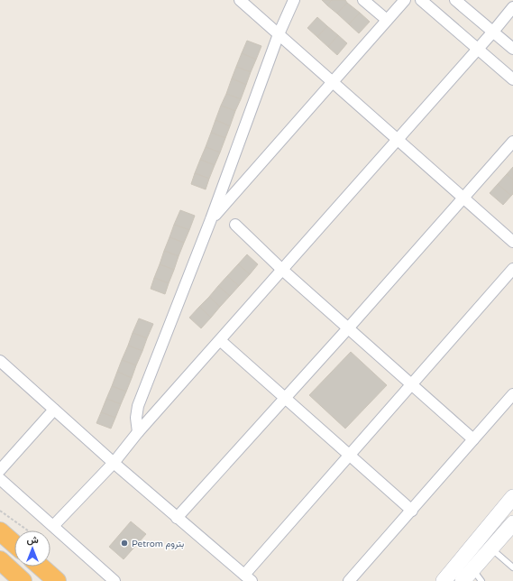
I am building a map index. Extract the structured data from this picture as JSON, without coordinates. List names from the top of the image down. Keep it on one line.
{"places":["Petrom بتروم"],"north":"top"}
